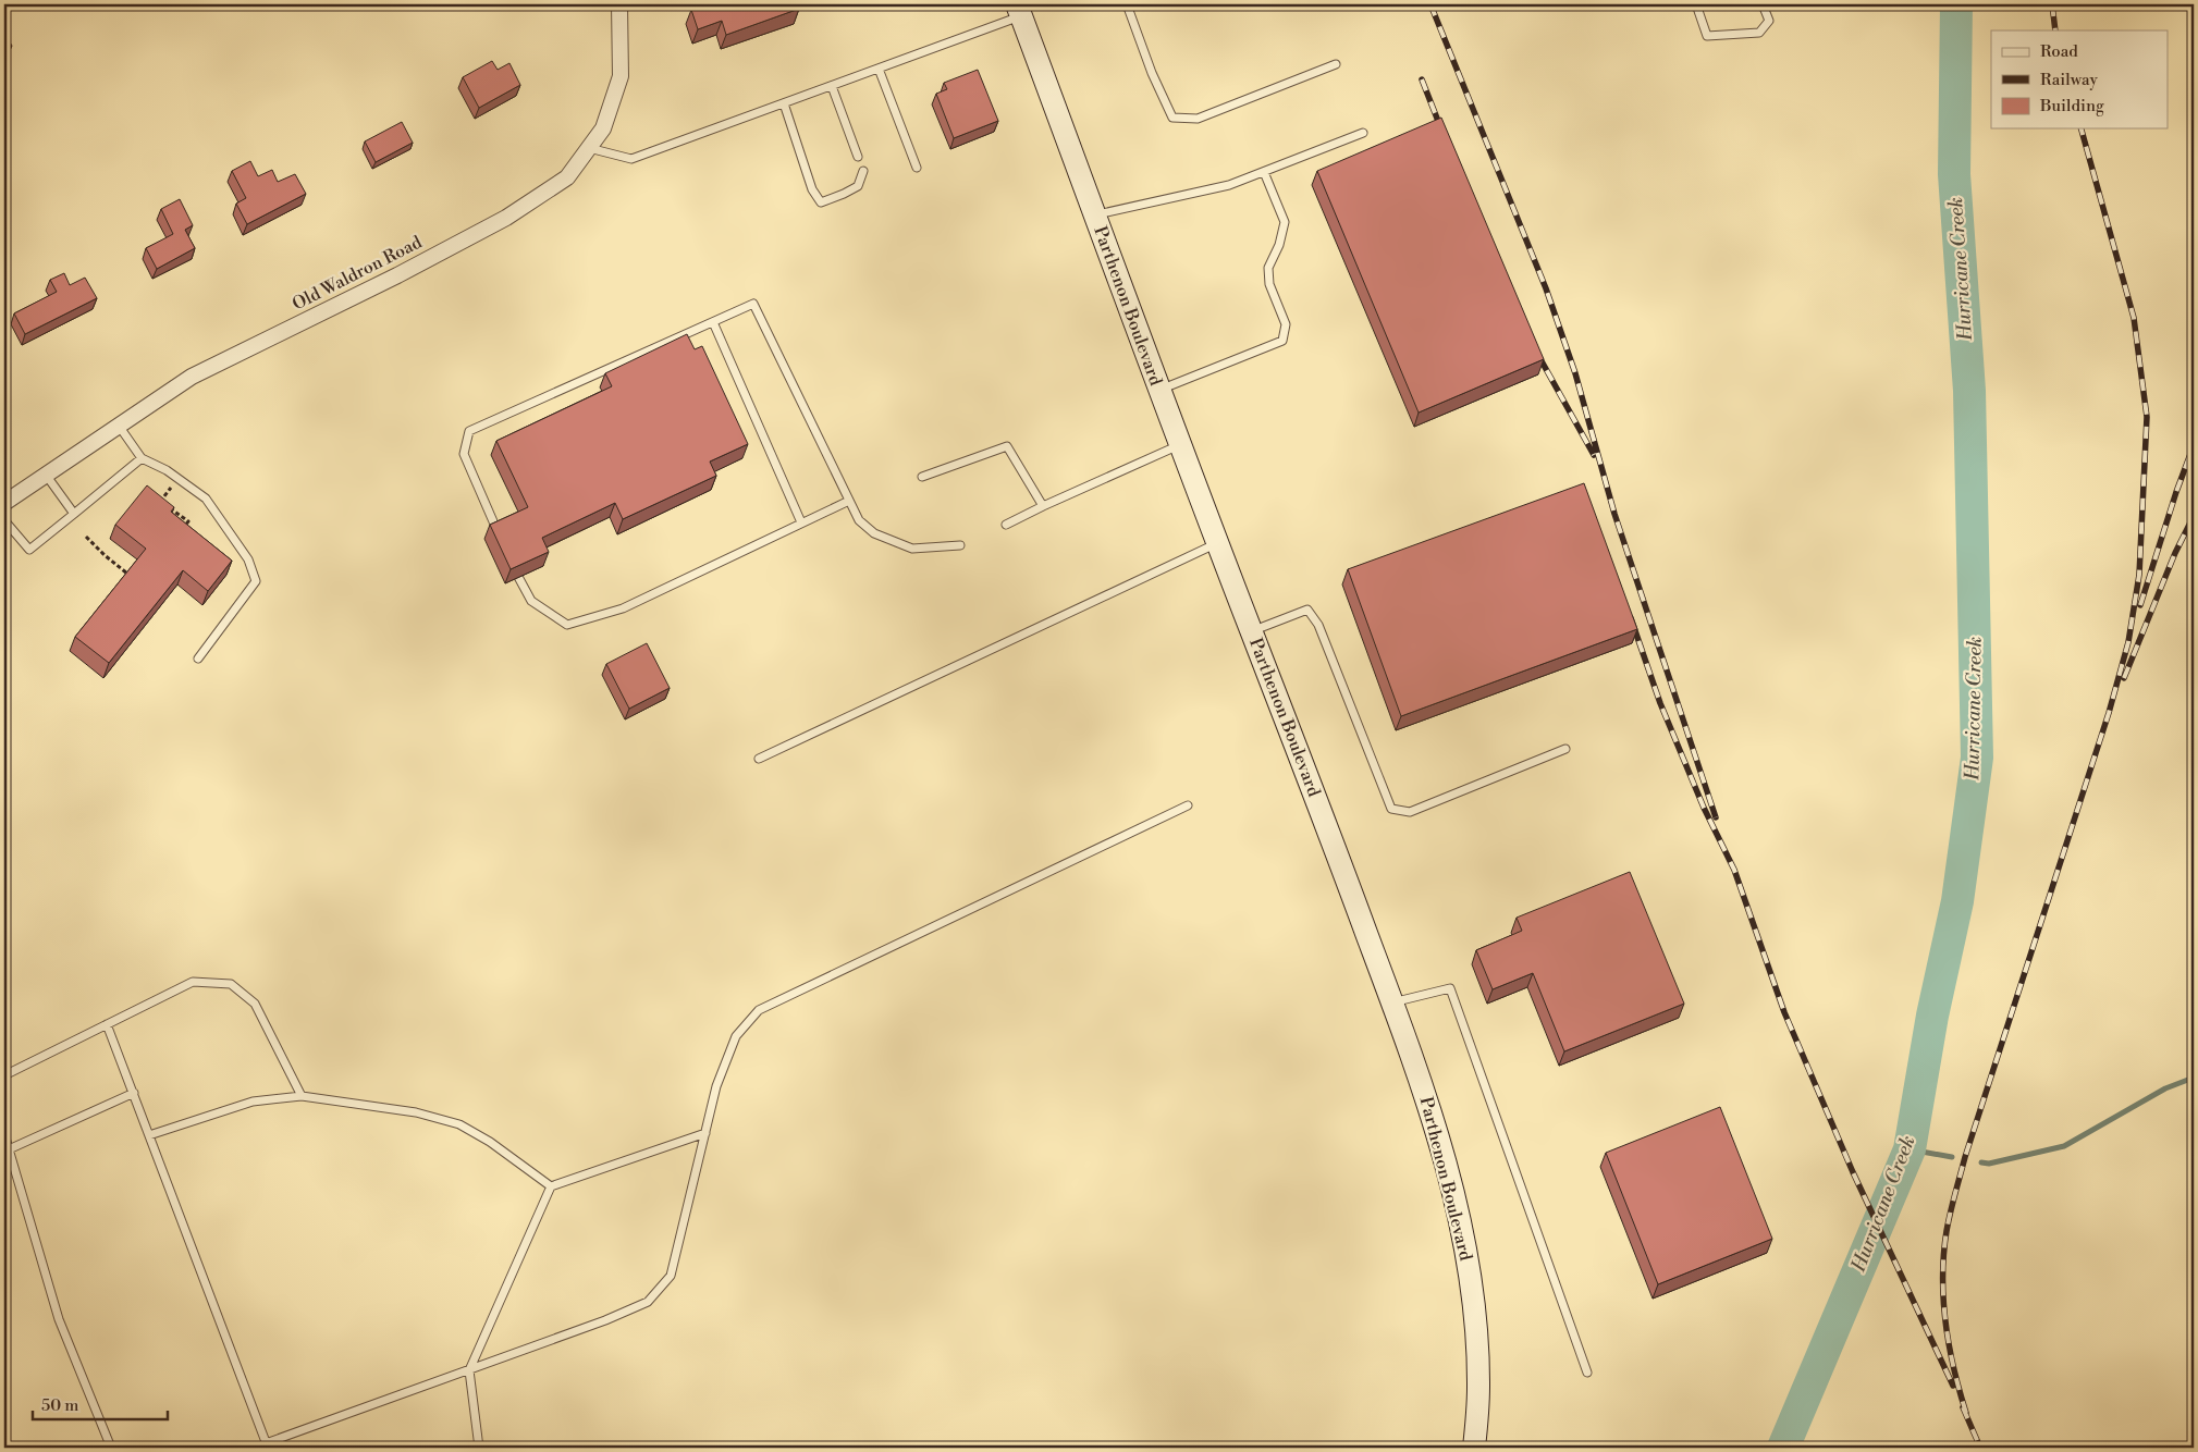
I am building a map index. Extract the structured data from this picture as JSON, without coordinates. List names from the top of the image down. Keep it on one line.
{"streets":{"main road":["Parthenon Boulevard"],"street":["Old Waldron Road"]},"water":["Hurricane Creek"],"legend":["Road","Railway","Building"],"scale_bar":"50 m"}
